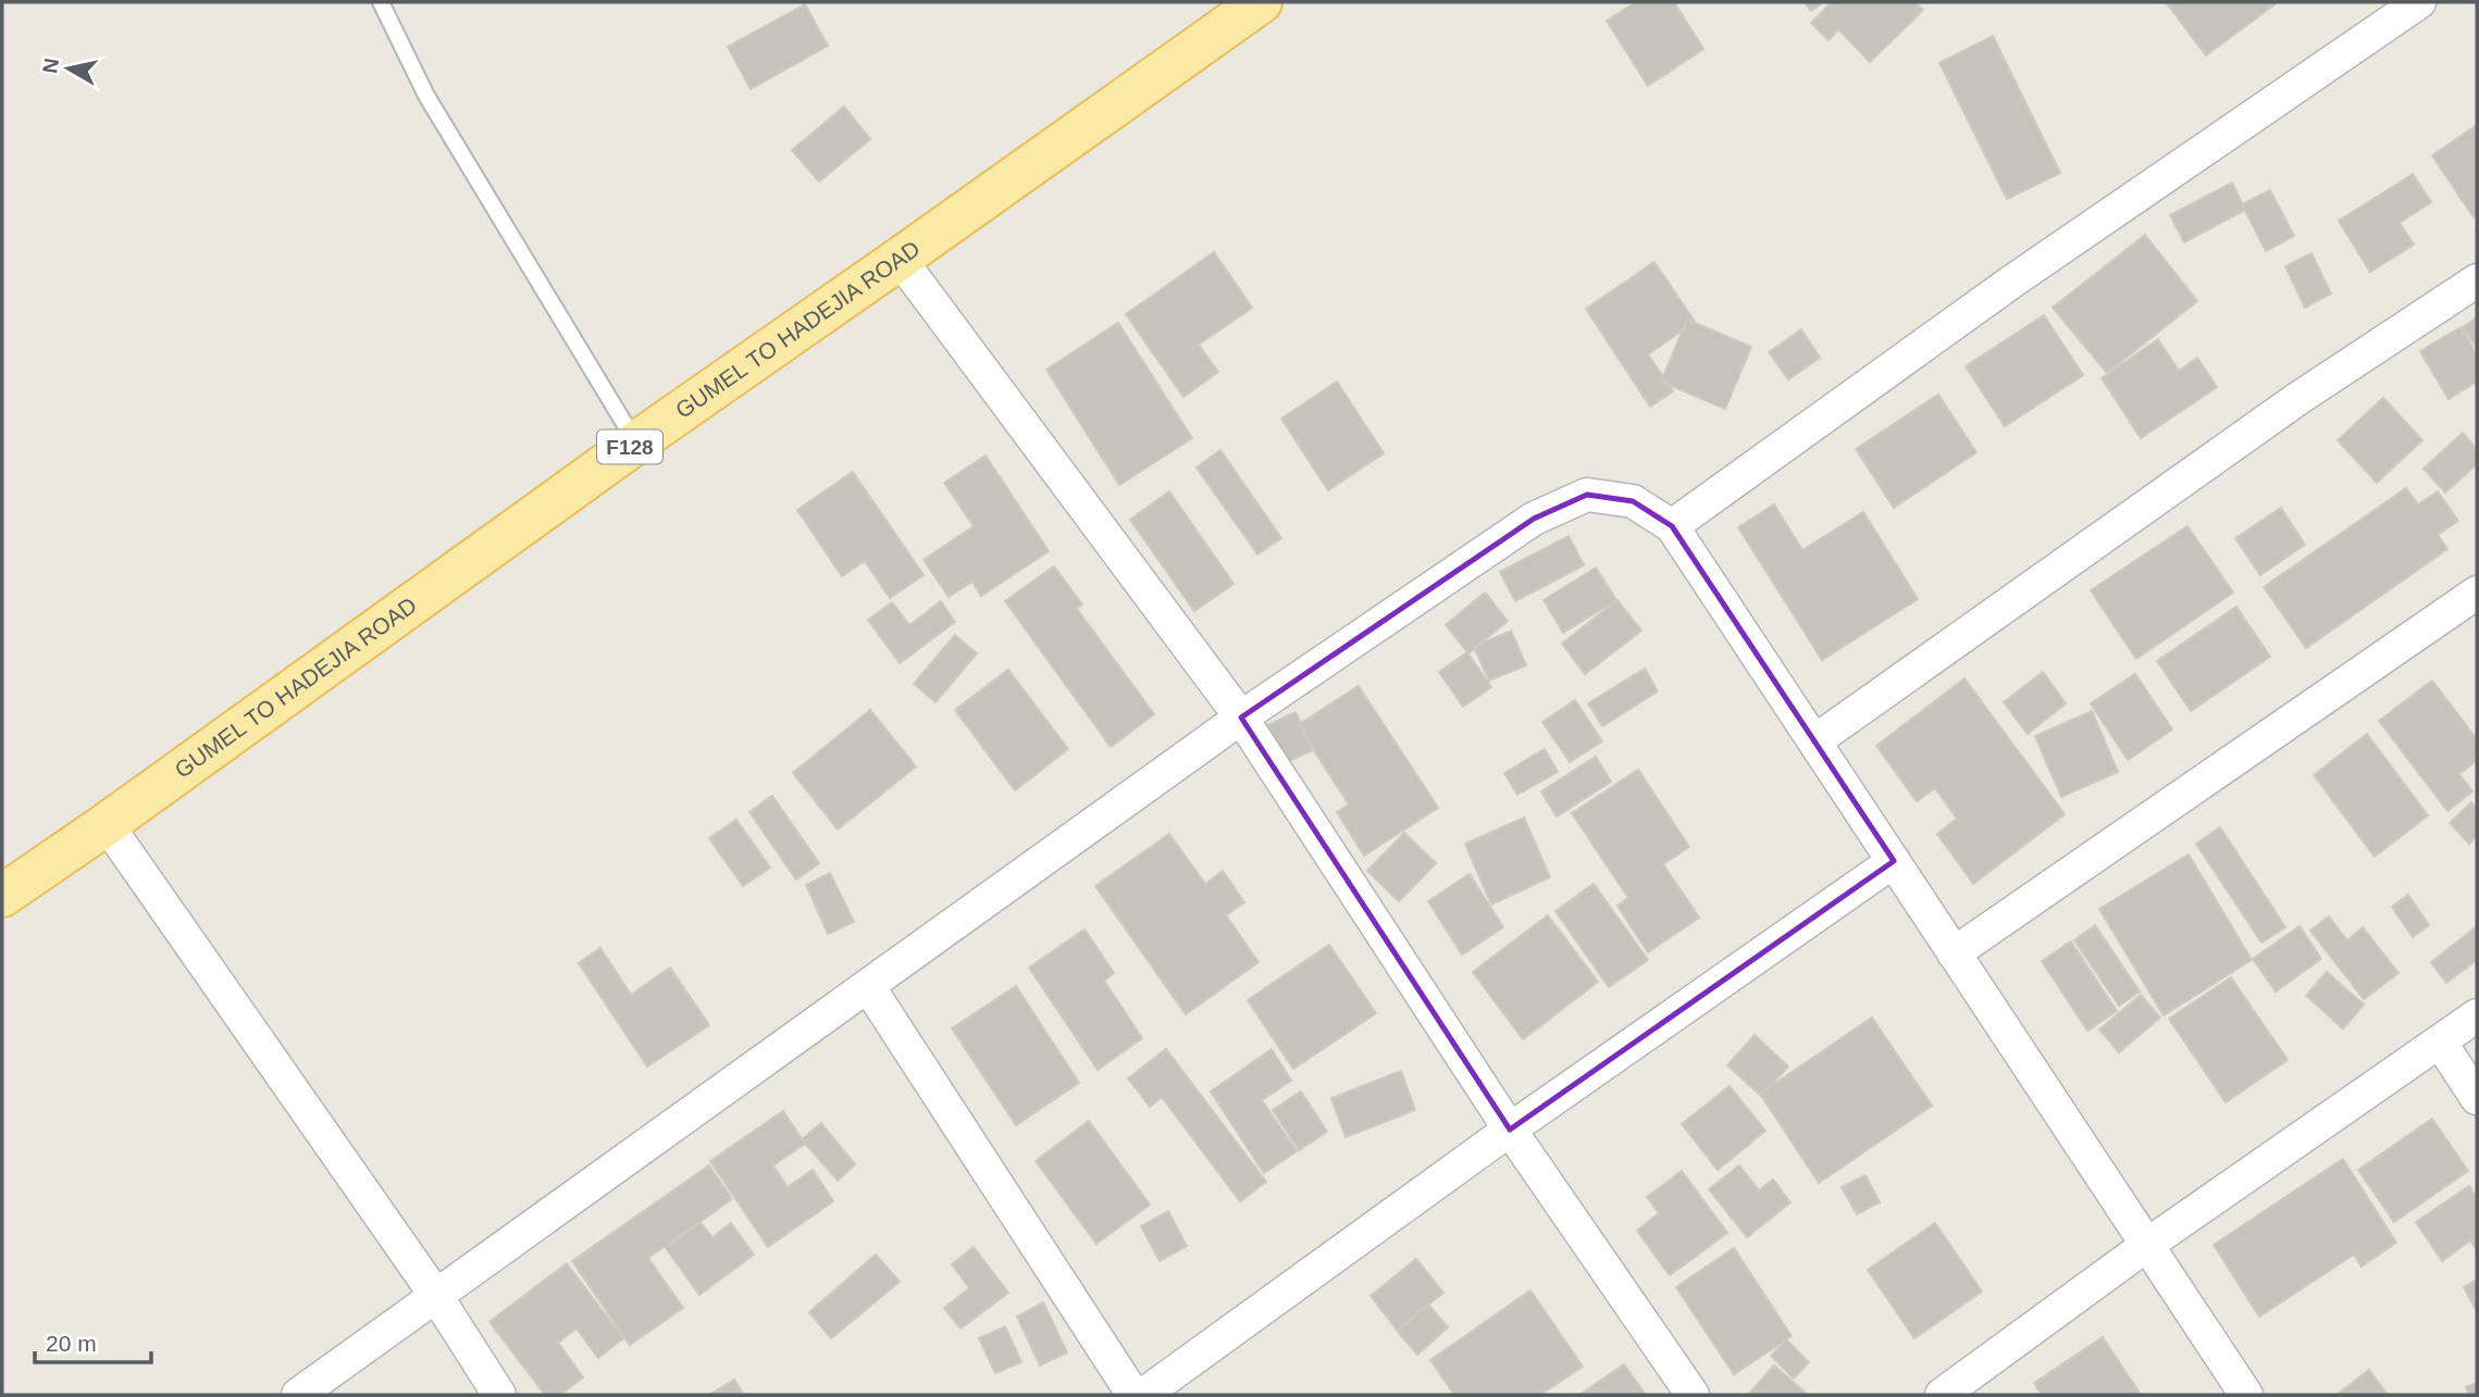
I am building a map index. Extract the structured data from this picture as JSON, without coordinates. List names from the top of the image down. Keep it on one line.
{"streets":{"main road":["GUMEL TO HADEJIA ROAD","F128"]},"scale_bar":"20 m","north":"left"}
